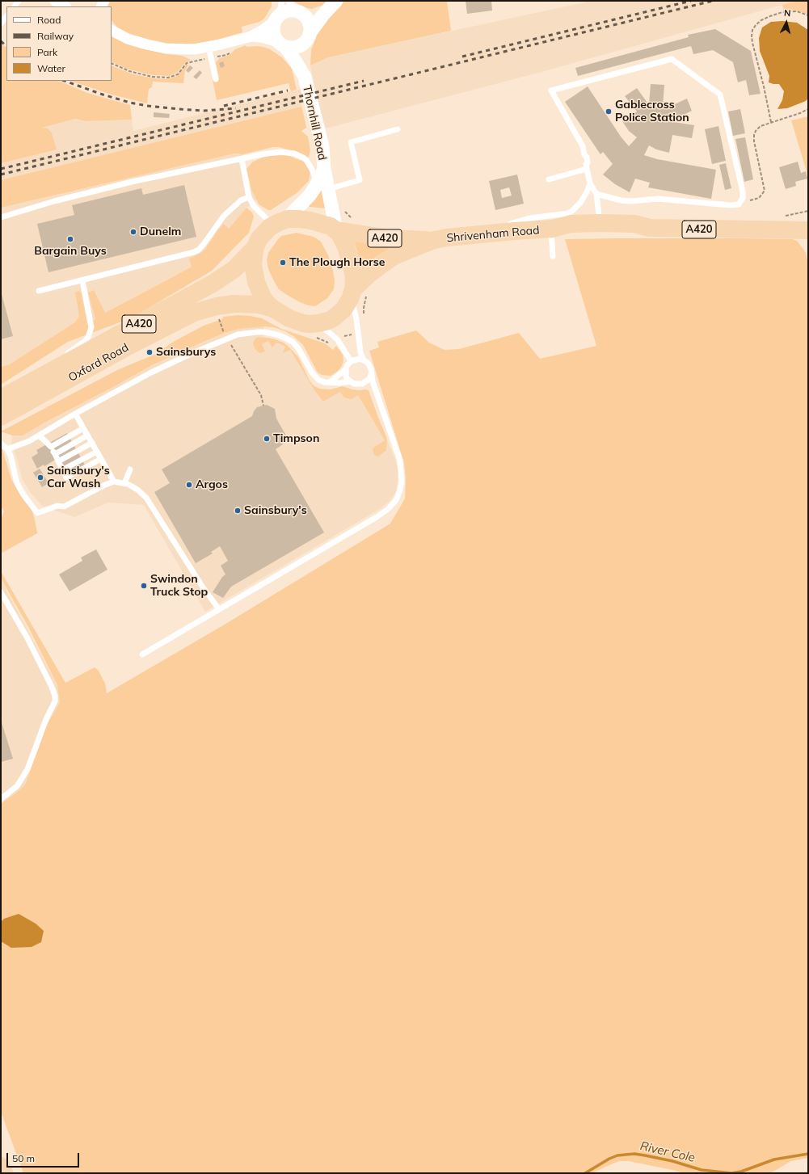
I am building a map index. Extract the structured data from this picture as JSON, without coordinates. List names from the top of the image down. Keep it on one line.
{"streets":{"highway":["A420","Shrivenham Road","Oxford Road"],"street":["Thornhill Road"]},"crossings":[["Thornhill Road","A420"],["Thornhill Road","Shrivenham Road"],["Thornhill Road","Oxford Road"],["A420","Shrivenham Road"],["A420","Oxford Road"],["Shrivenham Road","Oxford Road"]],"water":["River Cole"],"places":["Gablecross Police Station","Dunelm","Bargain Buys","The Plough Horse","Sainsburys","Timpson","Sainsbury's Car Wash","Argos","Sainsbury's","Swindon Truck Stop"],"legend":["Road","Railway","Park","Water"],"scale_bar":"50 m","north":"top"}
